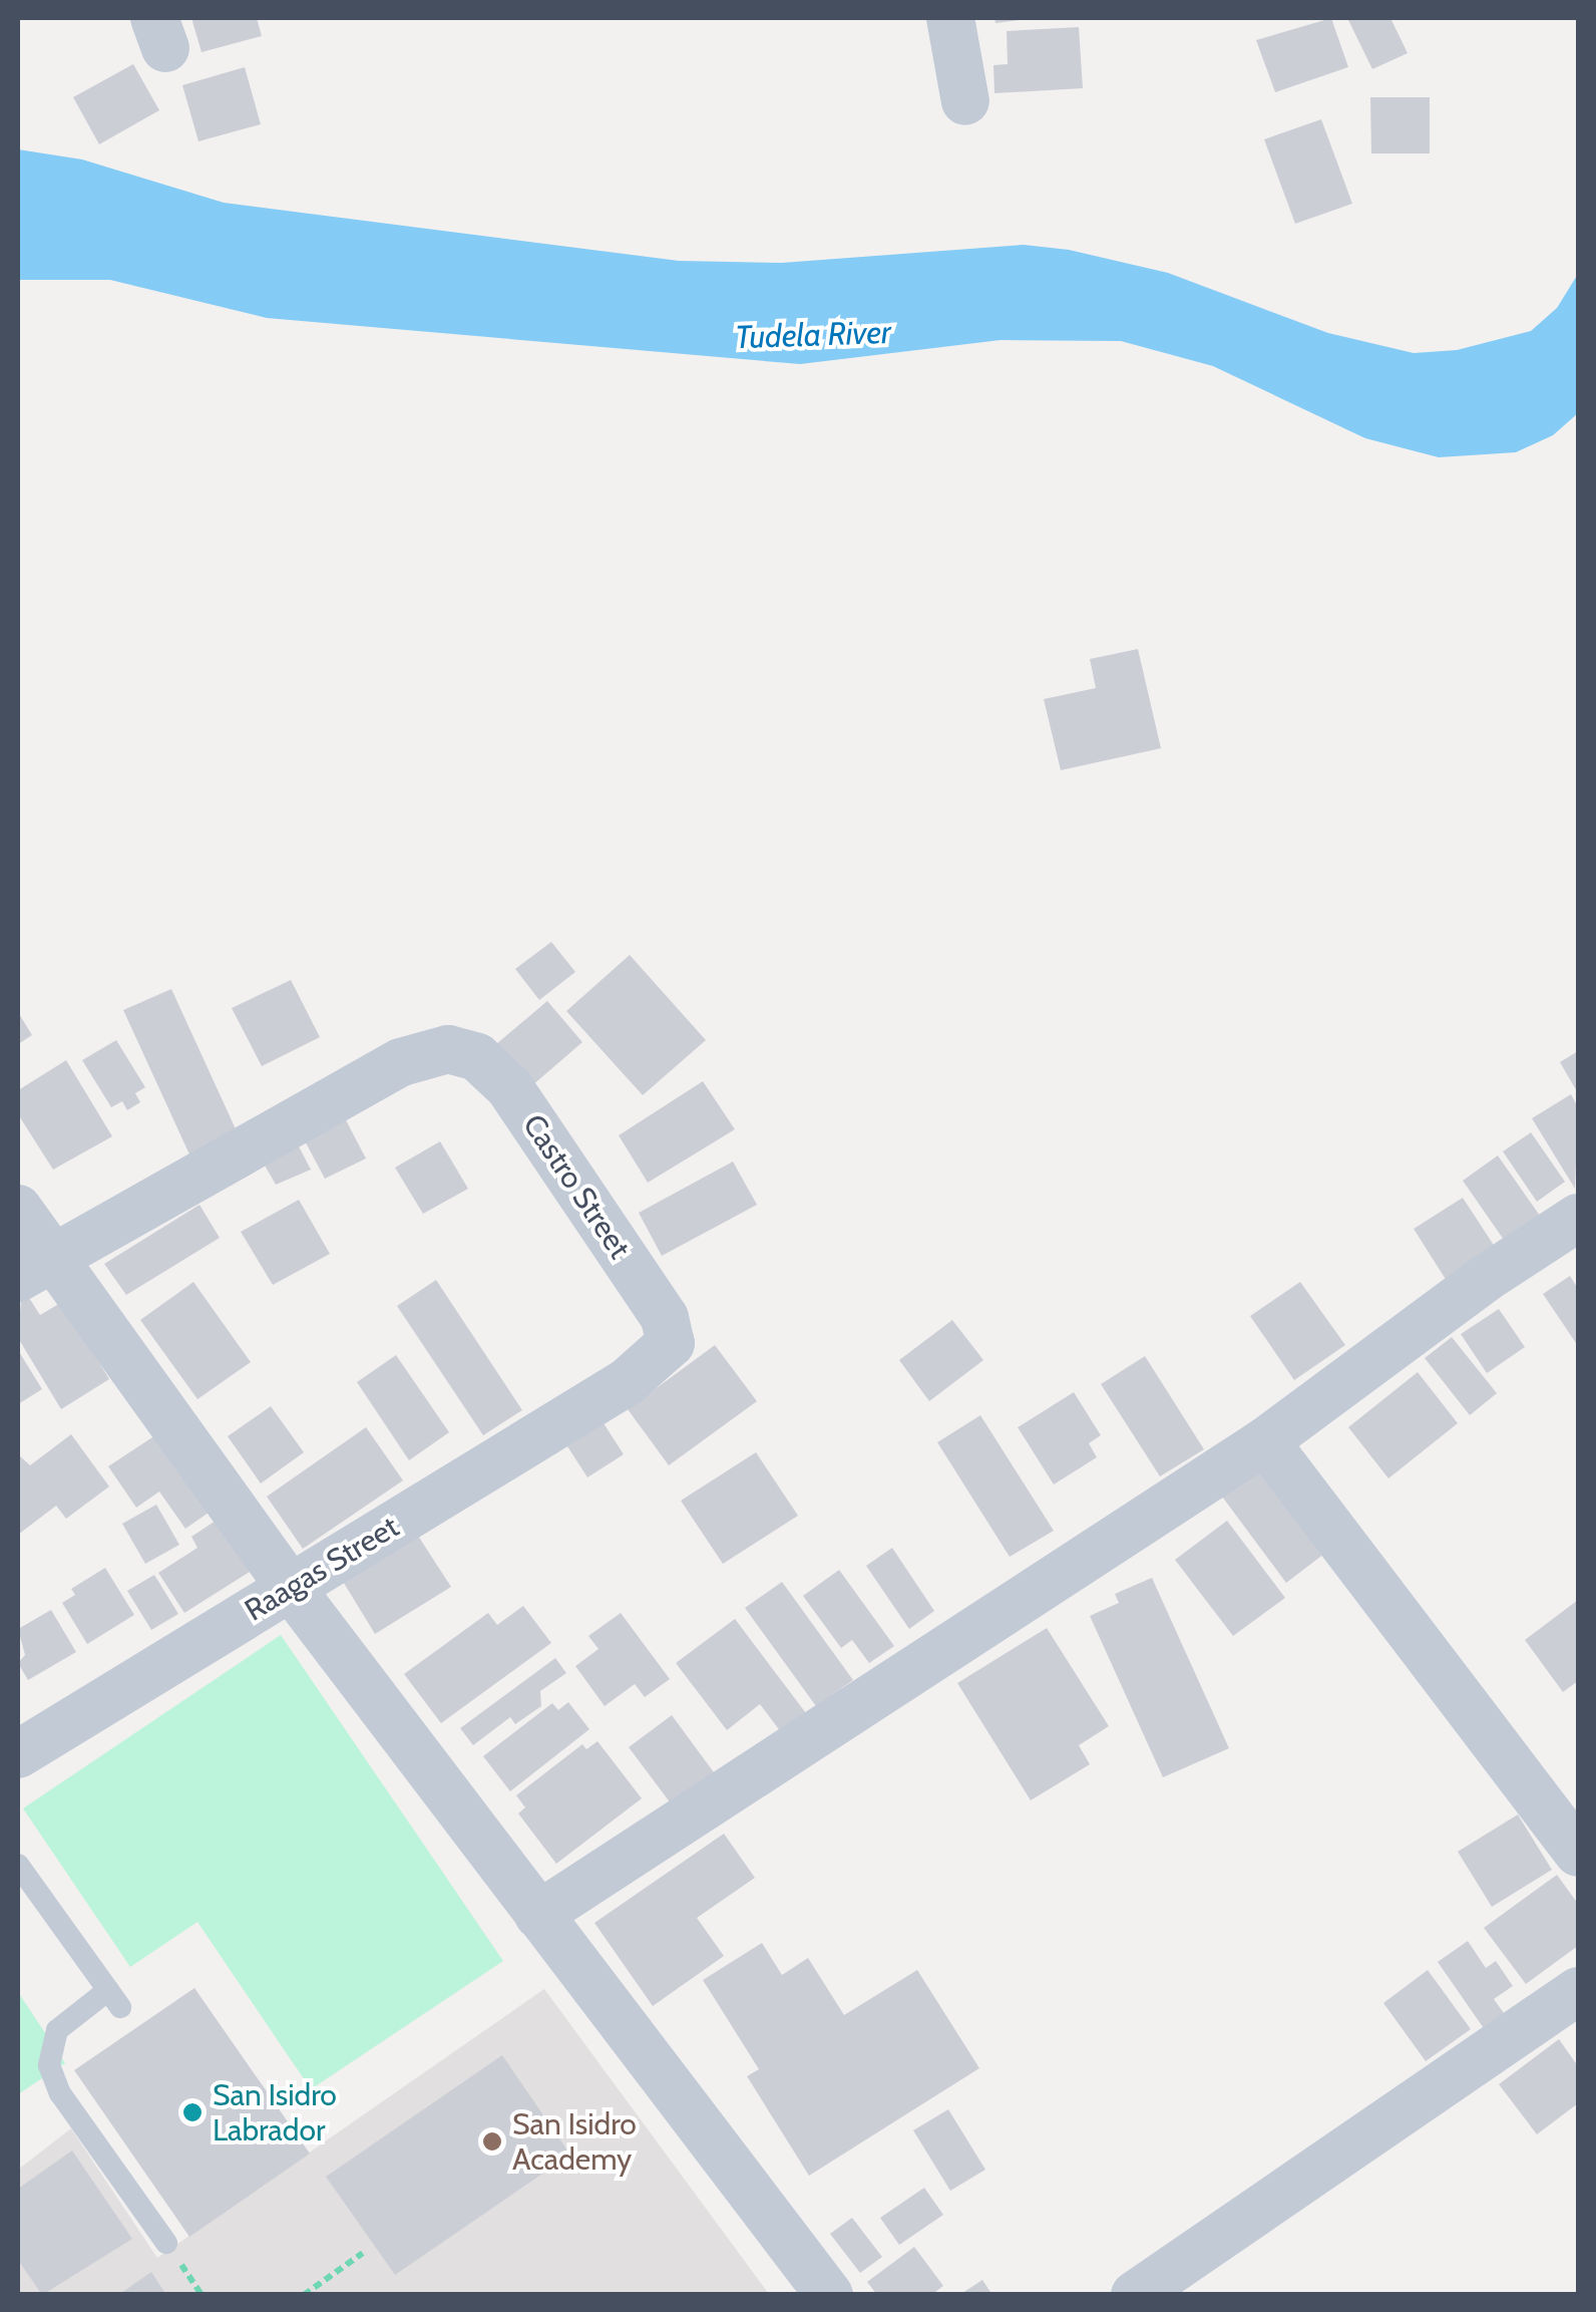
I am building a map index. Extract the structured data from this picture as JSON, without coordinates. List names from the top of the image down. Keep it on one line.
{"streets":{"street":["Castro Street","Raagas Street"]},"crossings":[["Castro Street","Raagas Street"]],"water":["Tudela River"],"places":["San Isidro Labrador","San Isidro Academy"]}
